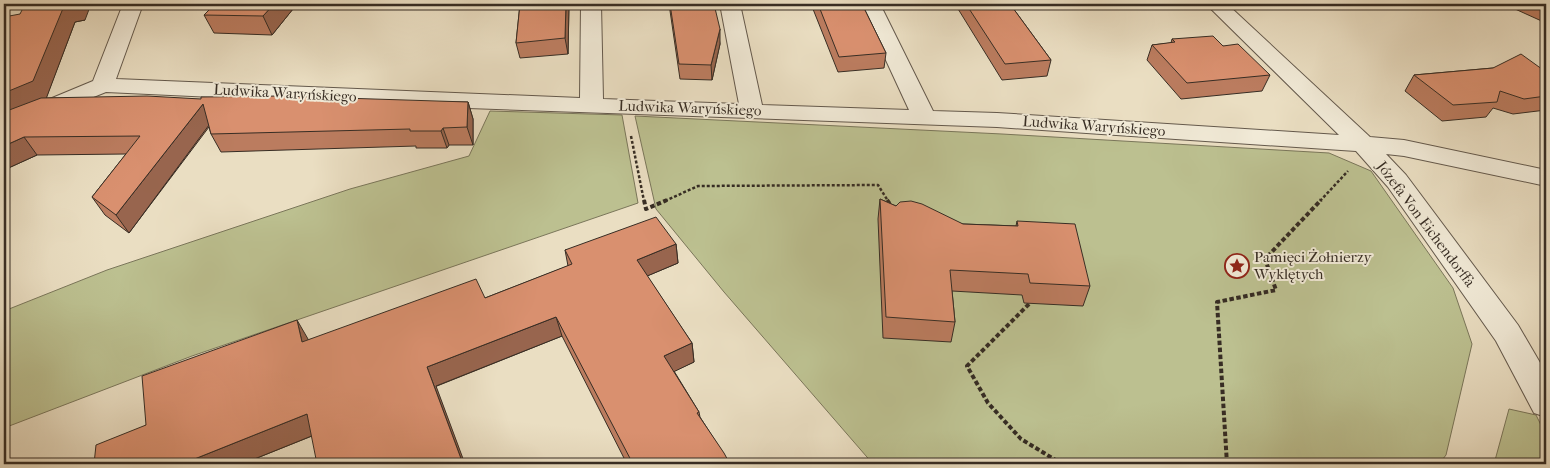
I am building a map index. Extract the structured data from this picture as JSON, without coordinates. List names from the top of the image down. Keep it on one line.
{"streets":{"street":["Ludwika Waryńskiego","Józefa Von Eichendorffa"]},"crossings":[["Ludwika Waryńskiego","Józefa Von Eichendorffa"]],"places":{"place":["Pamięci Żołnierzy Wyklętych"]}}
